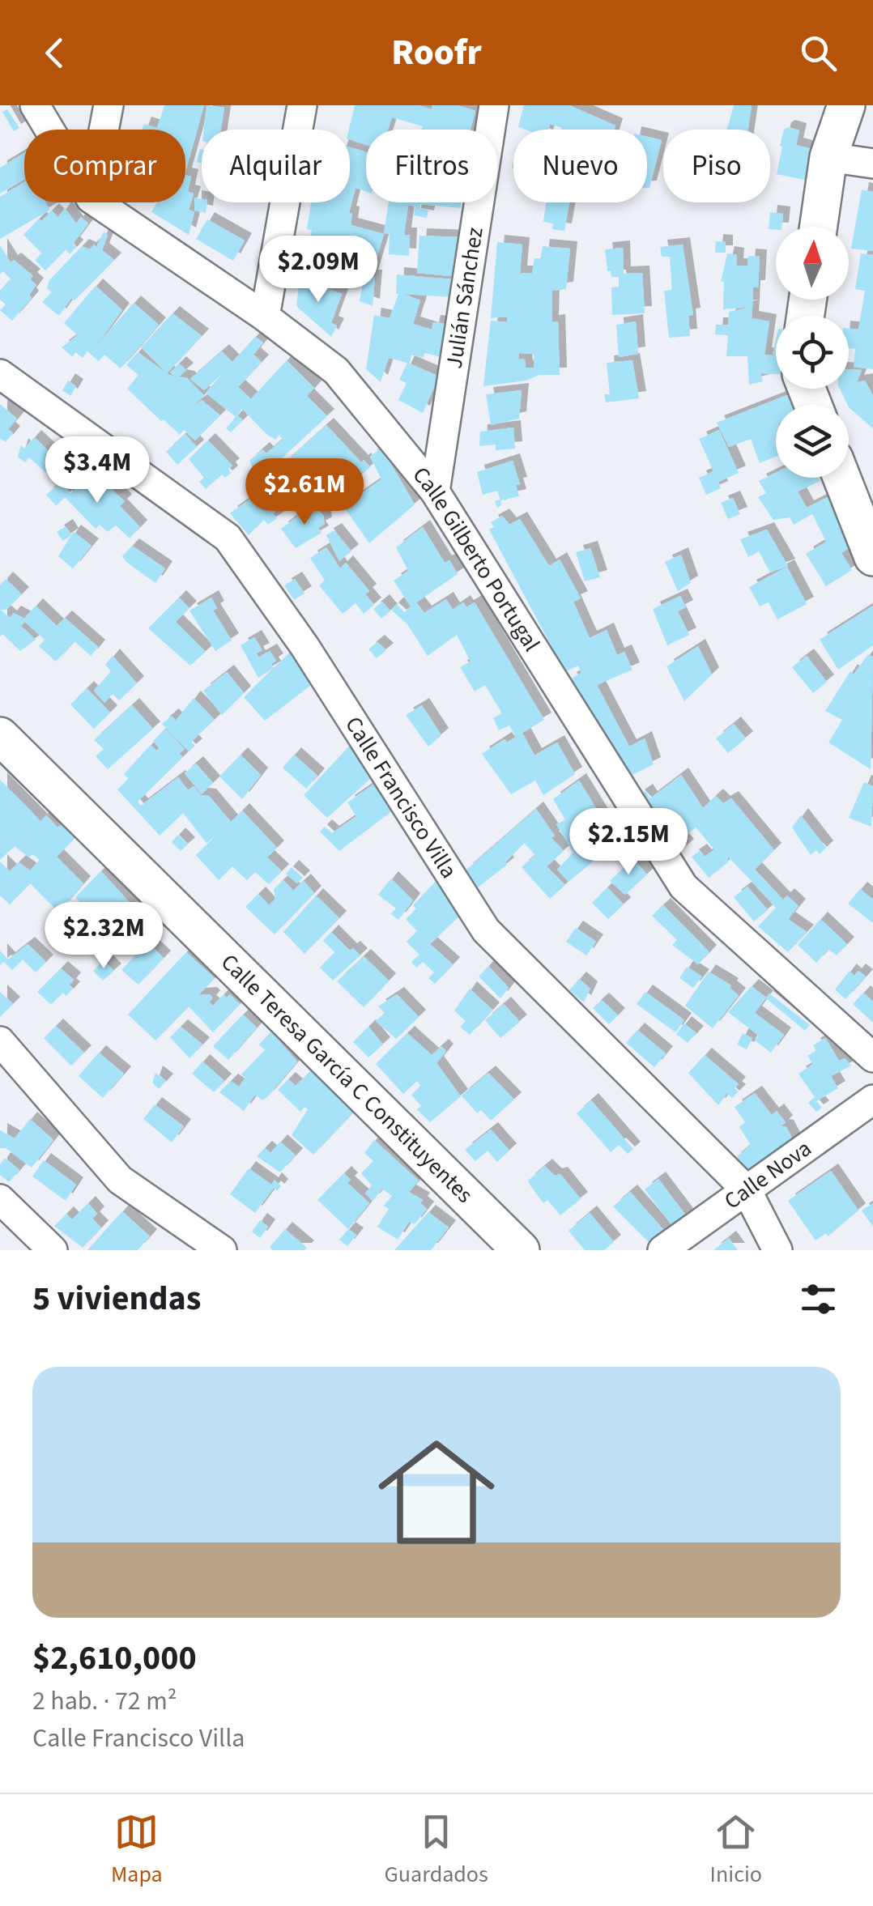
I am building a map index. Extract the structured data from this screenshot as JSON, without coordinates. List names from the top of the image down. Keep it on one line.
{"streets":{"street":["Julián Sánchez","Calle Gilberto Portugal","Calle Francisco Villa","Calle Teresa García C Constituyentes","Calle Nova"]},"crossings":[["Julián Sánchez","Calle Gilberto Portugal"],["Calle Francisco Villa","Calle Nova"]],"north":"top","page":{"header":"Roofr","chip":["Comprar","Alquilar","Filtros","Nuevo","Piso"],"price":["$2.09M","$3.4M","$2.61M","$2.15M","$2.32M"],"heading":"5 viviendas","list":[{"name":"$2,610,000","note":"2 hab. · 72 m² · Calle Francisco Villa"}],"tabs":["Mapa","Guardados","Inicio"]}}
